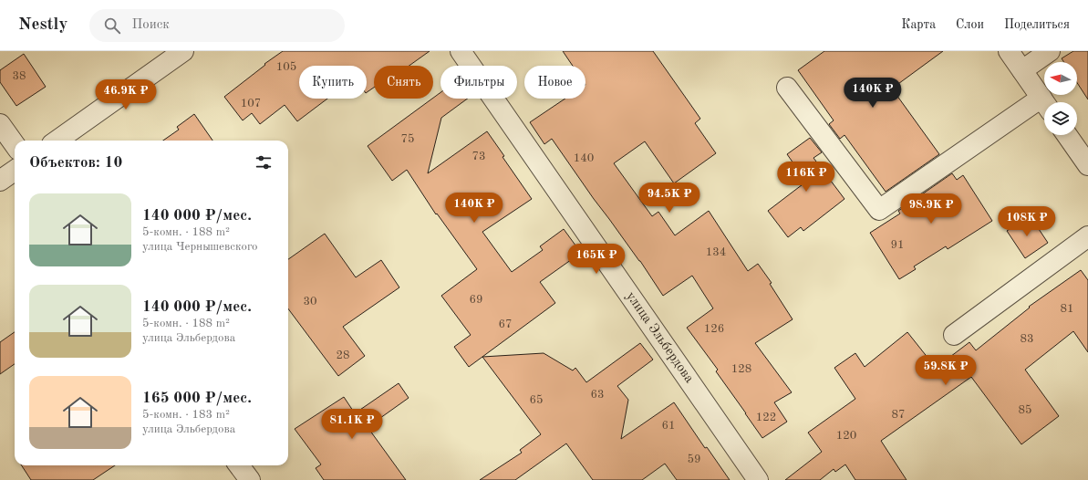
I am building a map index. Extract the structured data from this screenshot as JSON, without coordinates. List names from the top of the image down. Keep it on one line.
{"streets":{"street":["улица Эльбердова"]},"house_numbers":["105","38","107","75","73","140","91","134","69","30","81","67","126","83","28","128","63","65","85","87","122","61","120","59"],"north":"left","page":{"header":"Nestly","search":"Поиск","nav":["Карта","Слои","Поделиться"],"chip":["Купить","Снять","Фильтры","Новое"],"price":["140K ₽","46.9K ₽","116K ₽","94.5K ₽","140K ₽","98.9K ₽","108K ₽","165K ₽","59.8K ₽","81.1K ₽"],"heading":"Объектов: 10","list":[{"name":"140 000 ₽/мес.","note":"5-комн. · 188 m² · улица Чернышевского"},{"name":"140 000 ₽/мес.","note":"5-комн. · 188 m² · улица Эльбердова"},{"name":"165 000 ₽/мес.","note":"5-комн. · 183 m² · улица Эльбердова"}]}}
